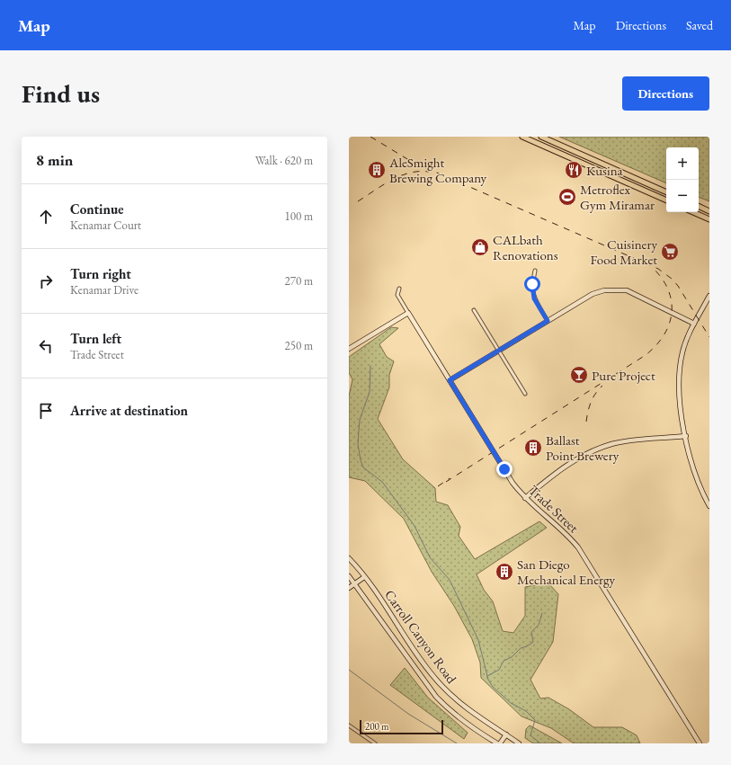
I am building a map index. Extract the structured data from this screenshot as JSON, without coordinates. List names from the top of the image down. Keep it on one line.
{"streets":{"street":["Trade Street","Carroll Canyon Road"]},"places":{"building":["AleSmight Brewing Company","Ballast Point Brewery","San Diego Mechanical Energy"],"restaurant":["Kusina"],"sports":["Metroflex Gym Miramar"],"shop":["CALbath Renovations"],"supermarket":["Cuisinery Food Market"],"bar":["Pure Project"]},"scale_bar":"200 m","page":{"header":"Map","nav":["Map","Directions","Saved"],"buttons":"Directions","title":"Find us","heading":["8 min","Walk · 620 m"],"map_buttons":["+","−"],"list":[["Continue","Kenamar Court","100 m"],["Turn right","Kenamar Drive","270 m"],["Turn left","Trade Street","250 m"],"Arrive at destination"],"scale":"200 m"}}
